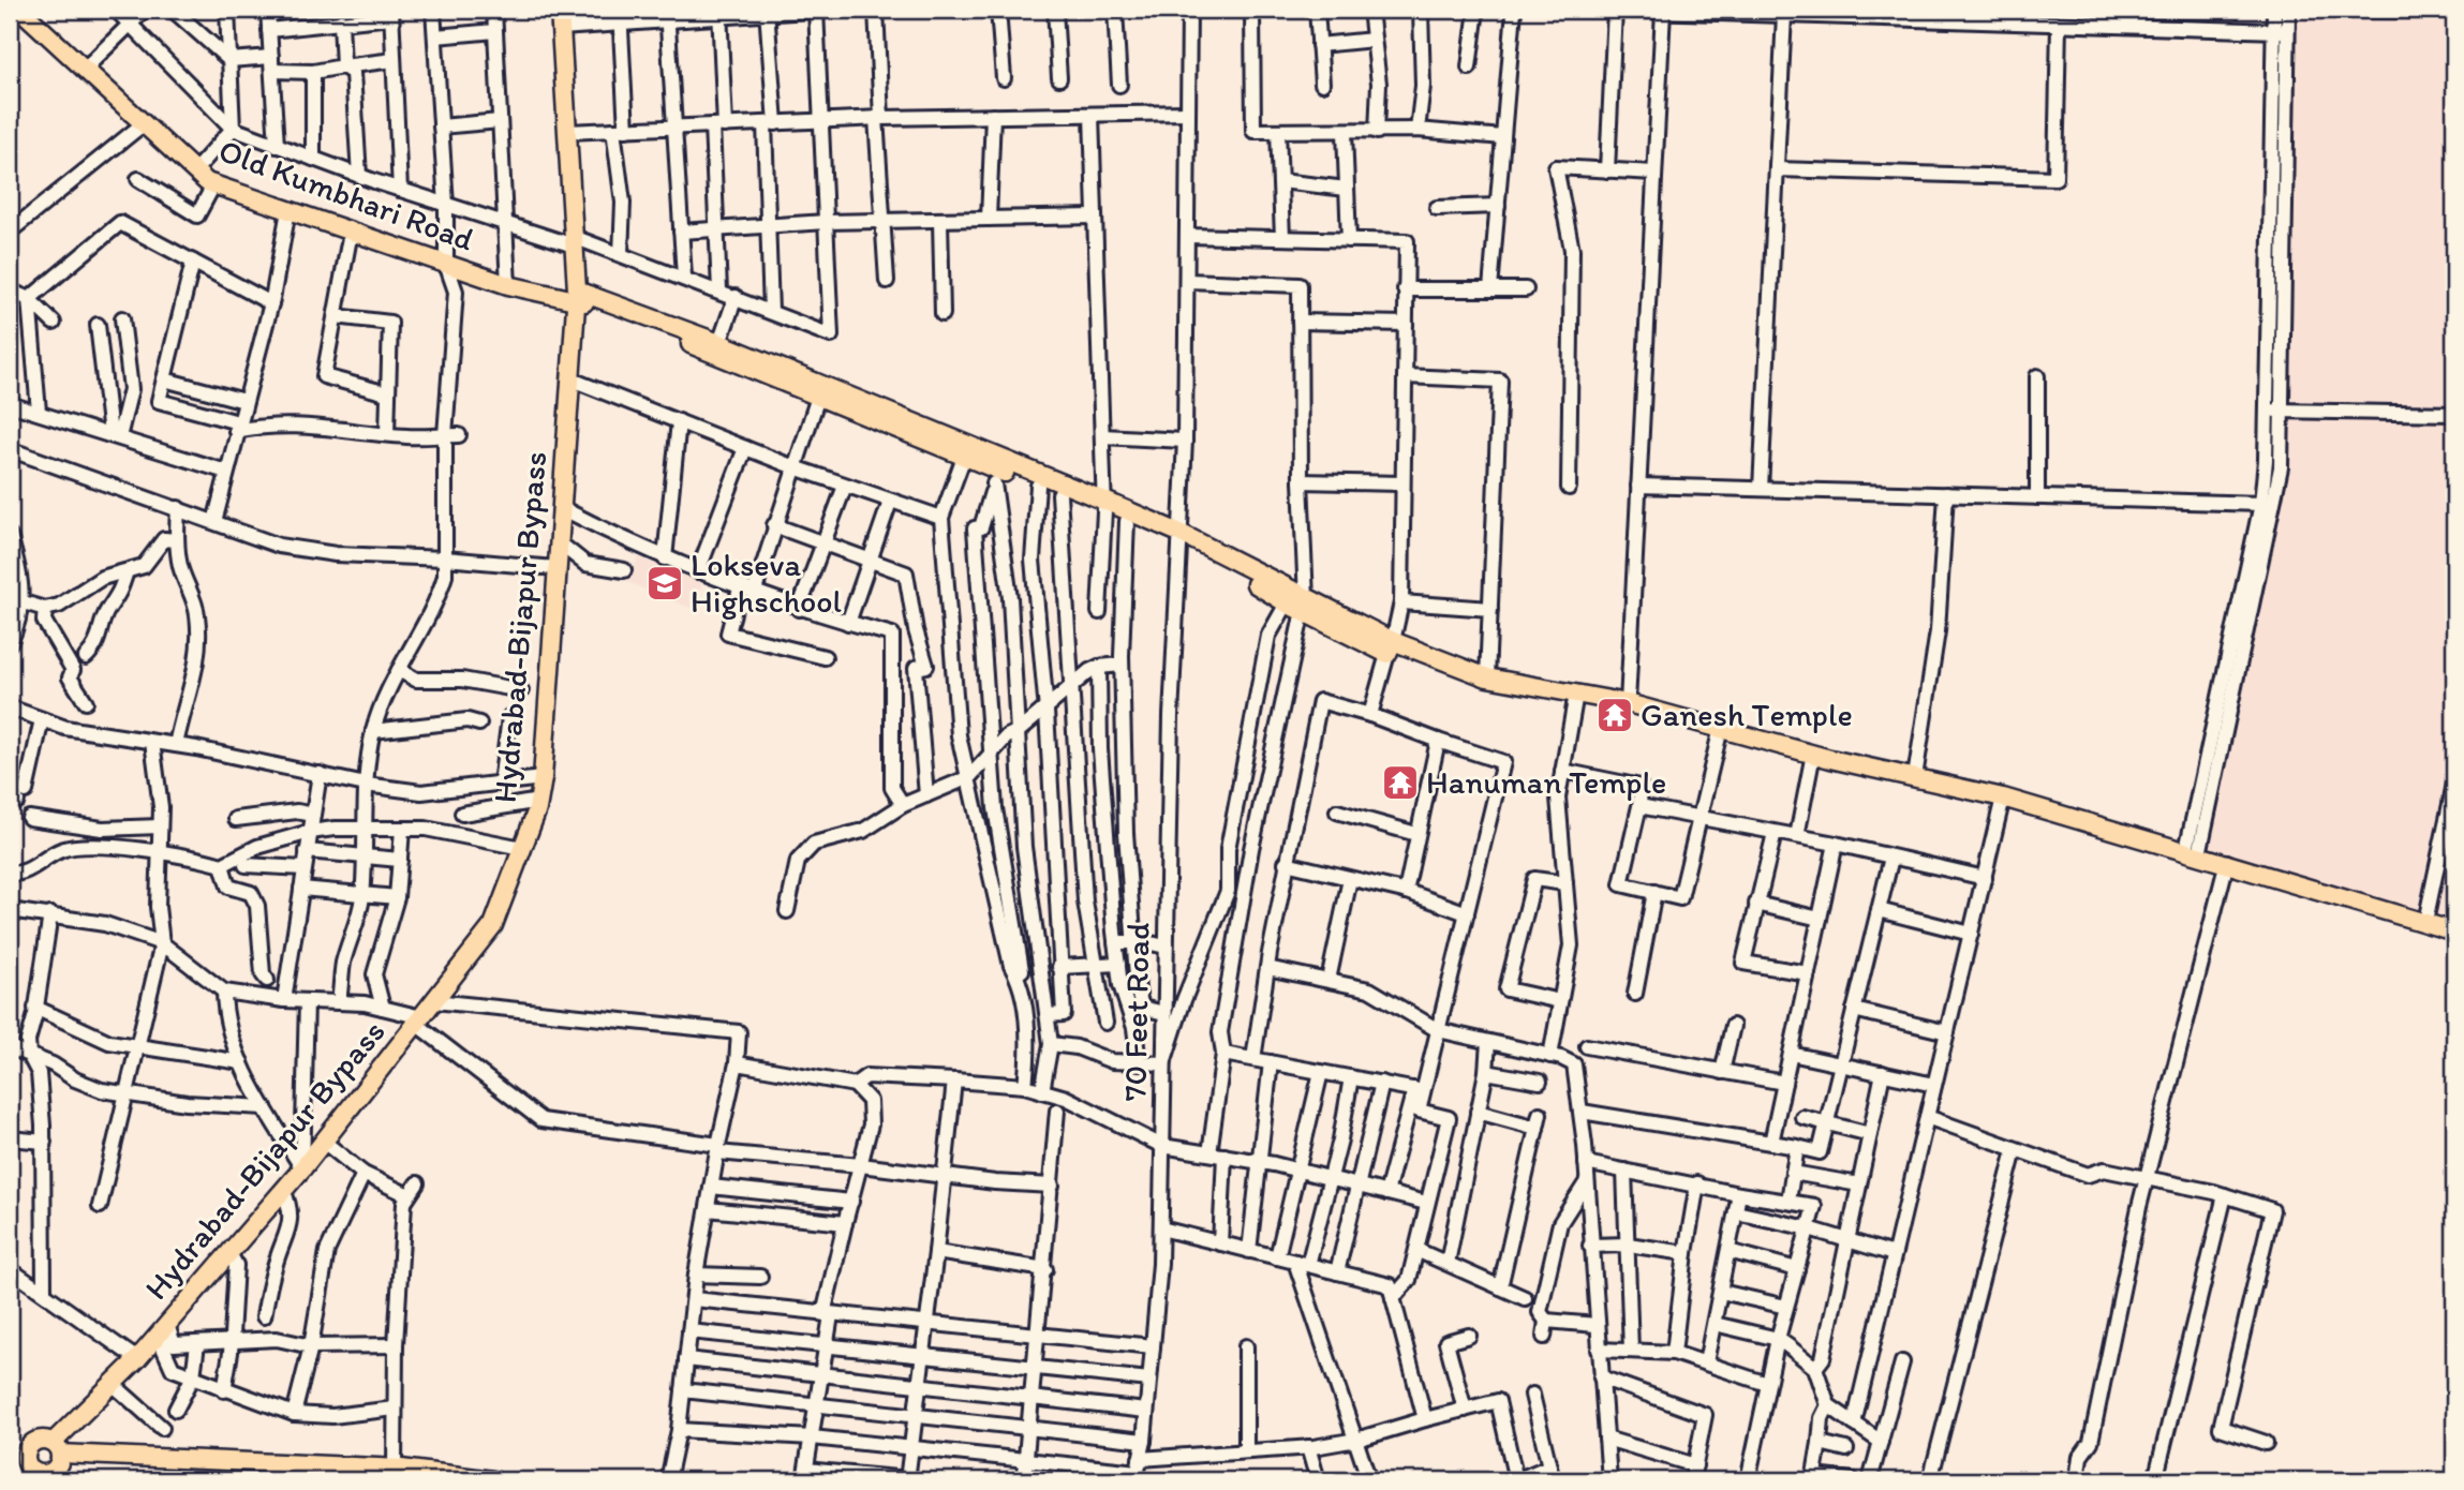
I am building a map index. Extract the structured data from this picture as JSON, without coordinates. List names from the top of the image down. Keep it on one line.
{"streets":{"main road":["Old Kumbhari Road","Hydrabad-Bijapur Bypass"],"street":["70 Feet Road"]},"crossings":[["Old Kumbhari Road","Hydrabad-Bijapur Bypass"]],"places":{"school or university":["Lokseva Highschool"],"temple":["Ganesh Temple","Hanuman Temple"]}}
